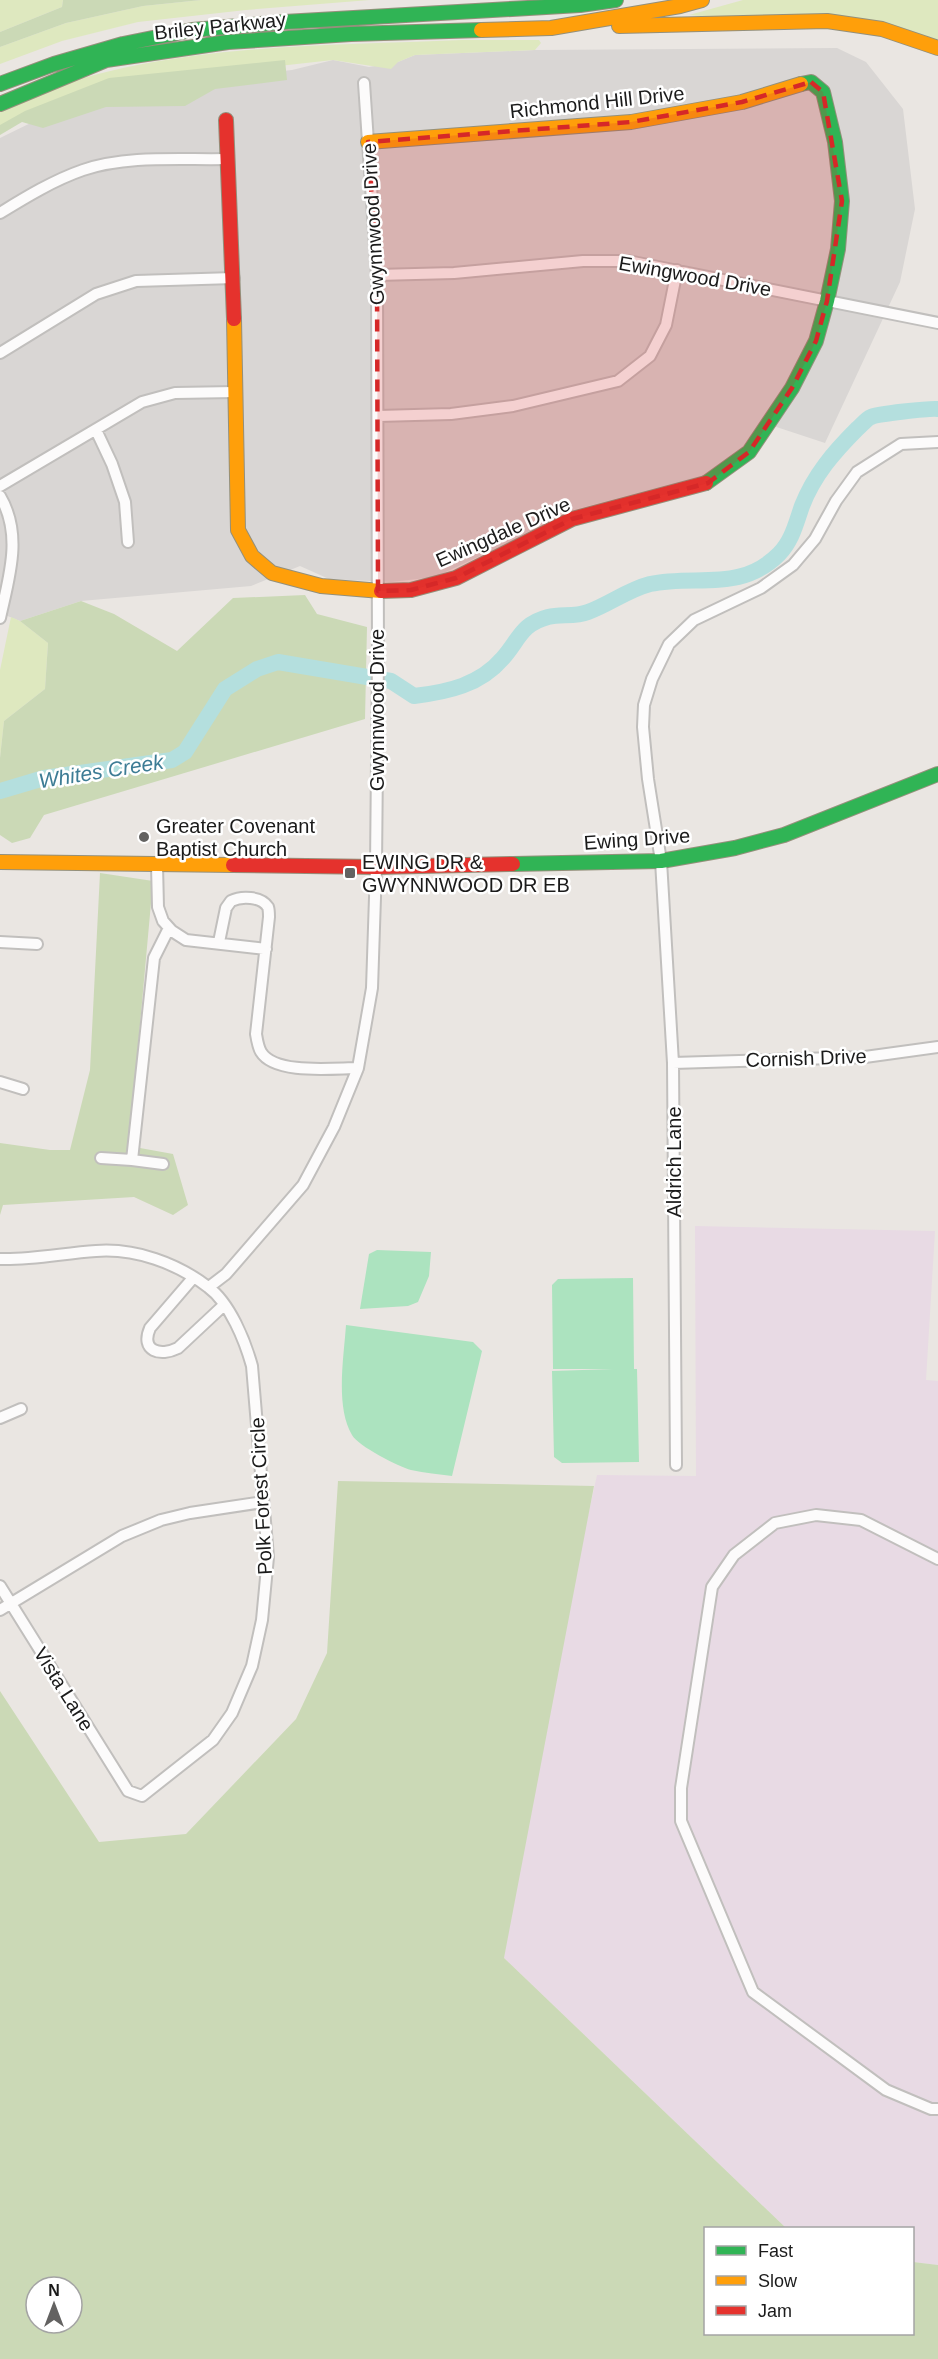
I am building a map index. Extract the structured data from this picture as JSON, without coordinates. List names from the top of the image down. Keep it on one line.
{"streets":{"main road":["Briley Parkway","Richmond Hill Drive","Ewingdale Drive","Ewing Drive"],"street":["Gwynnwood Drive","Ewingwood Drive","Cornish Drive","Aldrich Lane","Polk Forest Circle","Vista Lane"]},"crossings":[["Richmond Hill Drive","Gwynnwood Drive"],["Richmond Hill Drive","Ewingdale Drive"],["Gwynnwood Drive","Ewingwood Drive"],["Gwynnwood Drive","Ewingdale Drive"],["Gwynnwood Drive","Ewing Drive"],["Gwynnwood Drive","Polk Forest Circle"],["Ewingwood Drive","Ewingdale Drive"],["Ewing Drive","Aldrich Lane"],["Cornish Drive","Aldrich Lane"],["Polk Forest Circle","Vista Lane"]],"water":["Whites Creek"],"places":{"other":["Greater Covenant Baptist Church"],"transit":["EWING DR & GWYNNWOOD DR EB"]},"legend":["Fast","Slow","Jam"],"north":"top"}
